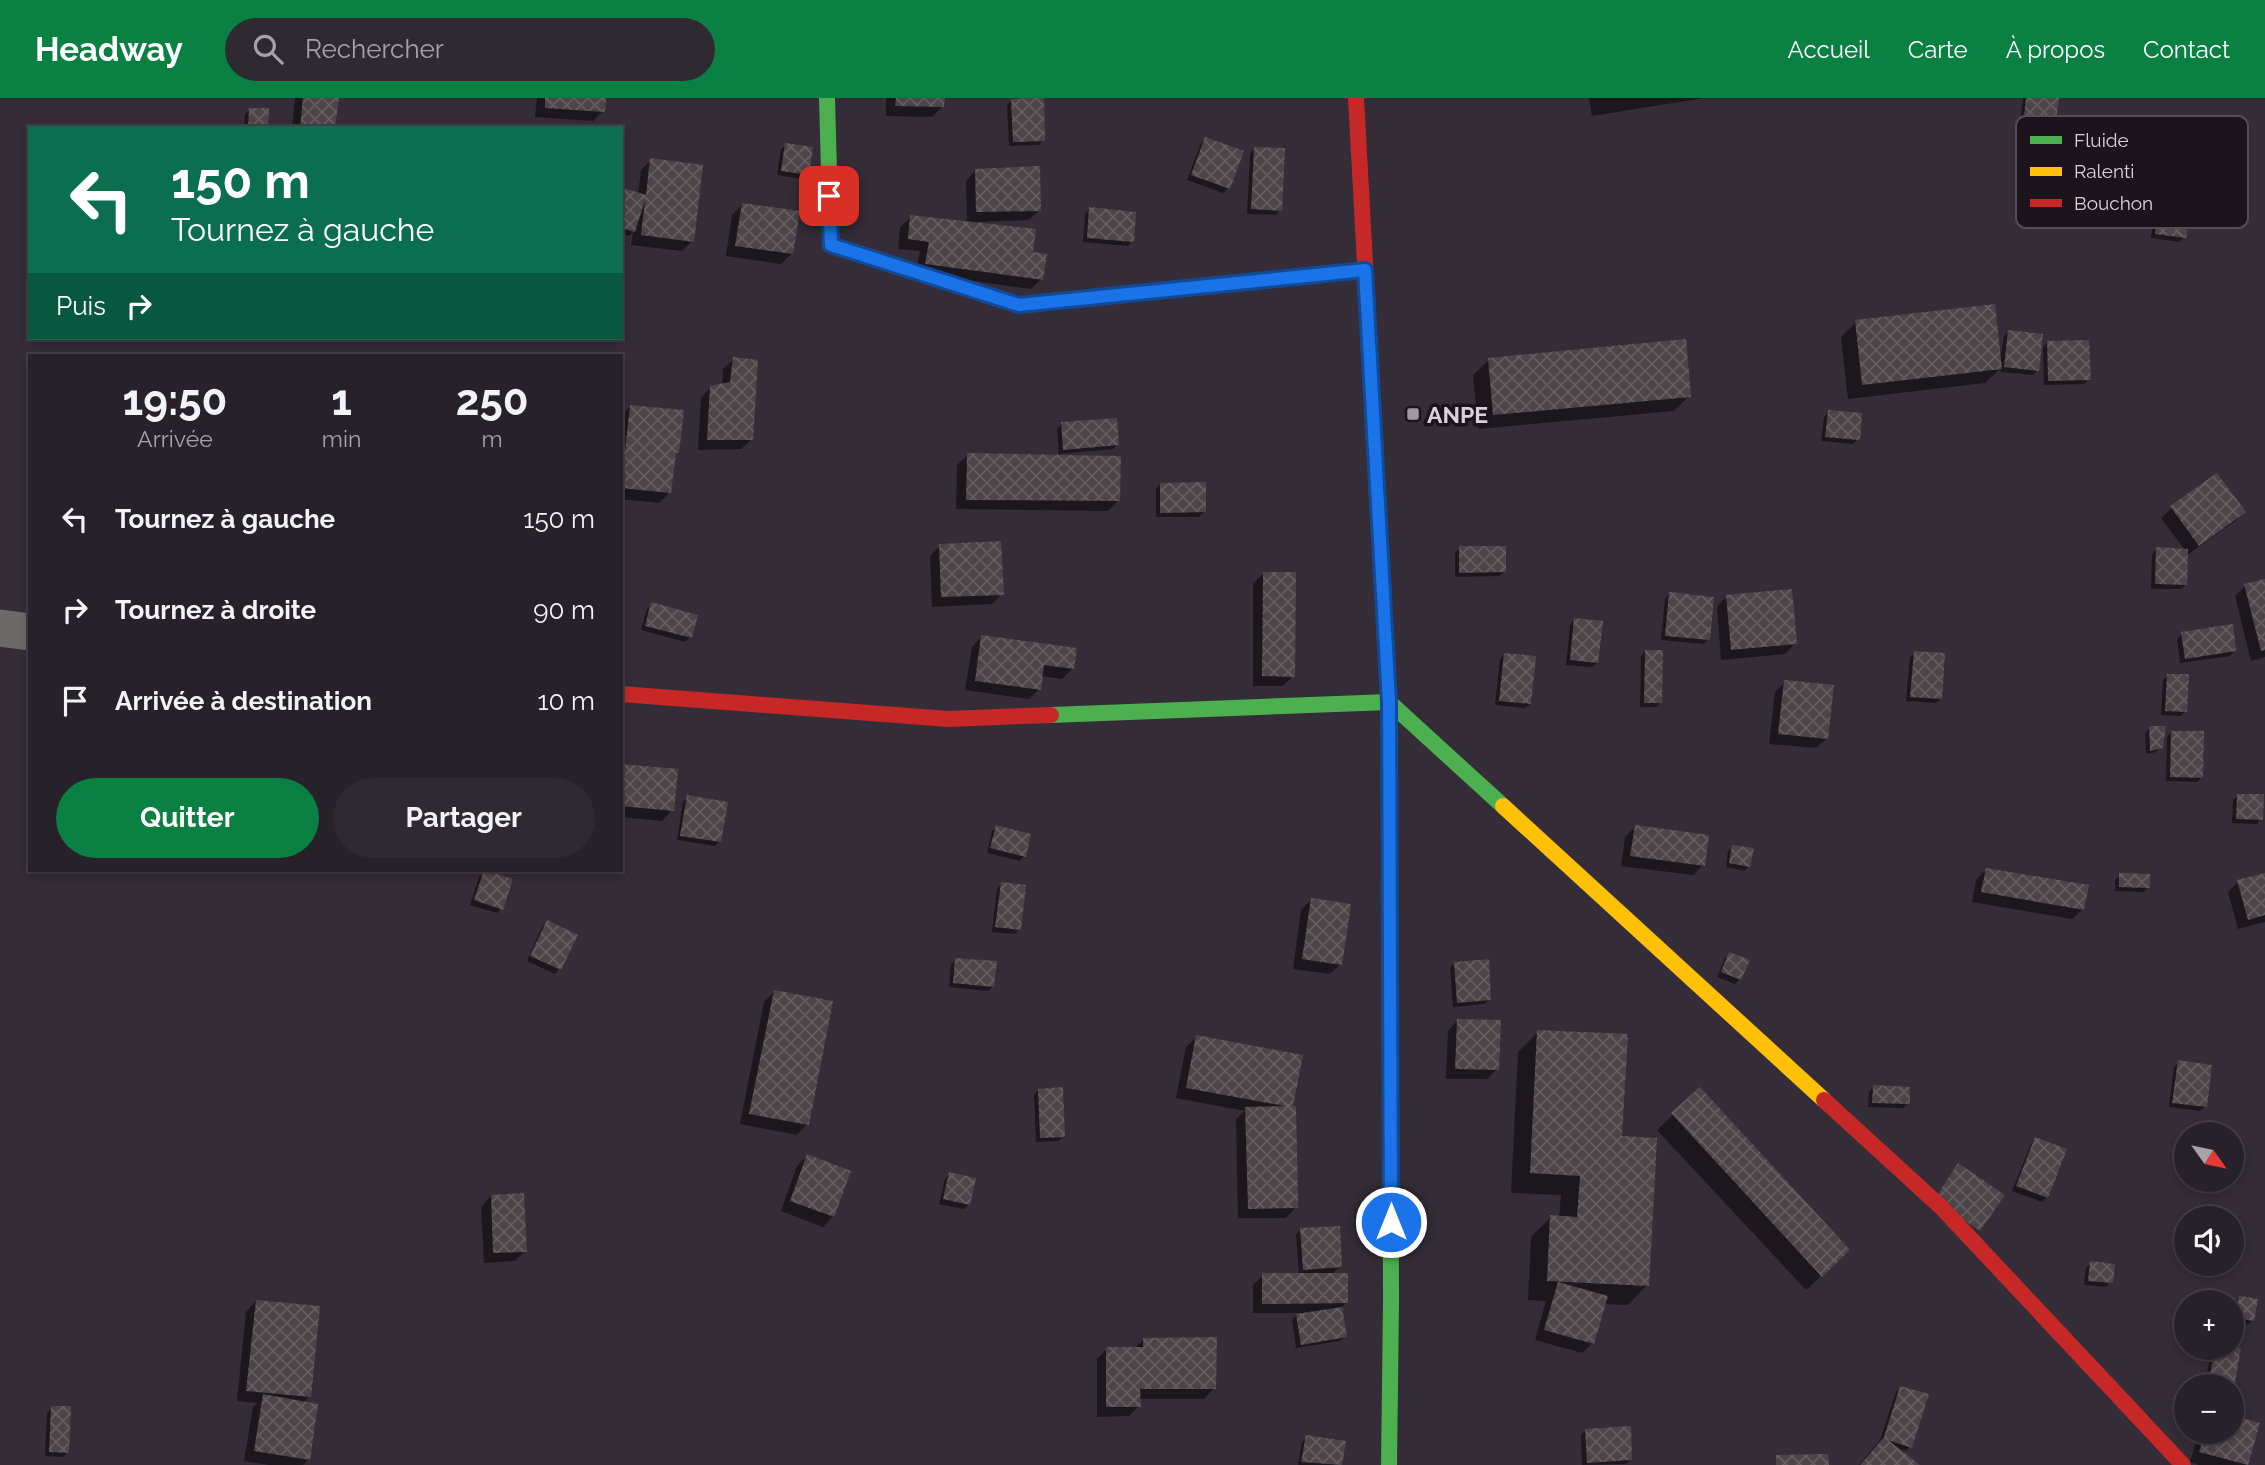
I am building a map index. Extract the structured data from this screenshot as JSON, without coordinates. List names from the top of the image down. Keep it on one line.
{"places":{"transit":["ANPE"]},"legend":["Fluide","Ralenti","Bouchon"],"north":"bottom right","page":{"header":"Headway","search":"Rechercher","nav":["Accueil","Carte","À propos","Contact"],"turn":["150 m","Tournez à gauche"],"then":"Puis","eta":["19:50","Arrivée","1","min","250","m"],"list":[{"name":"Tournez à gauche","value":"150 m"},{"name":"Tournez à droite","value":"90 m"},{"name":"Arrivée à destination","value":"10 m"}],"buttons":["Quitter","Partager"],"map_buttons":["+","−"]}}
